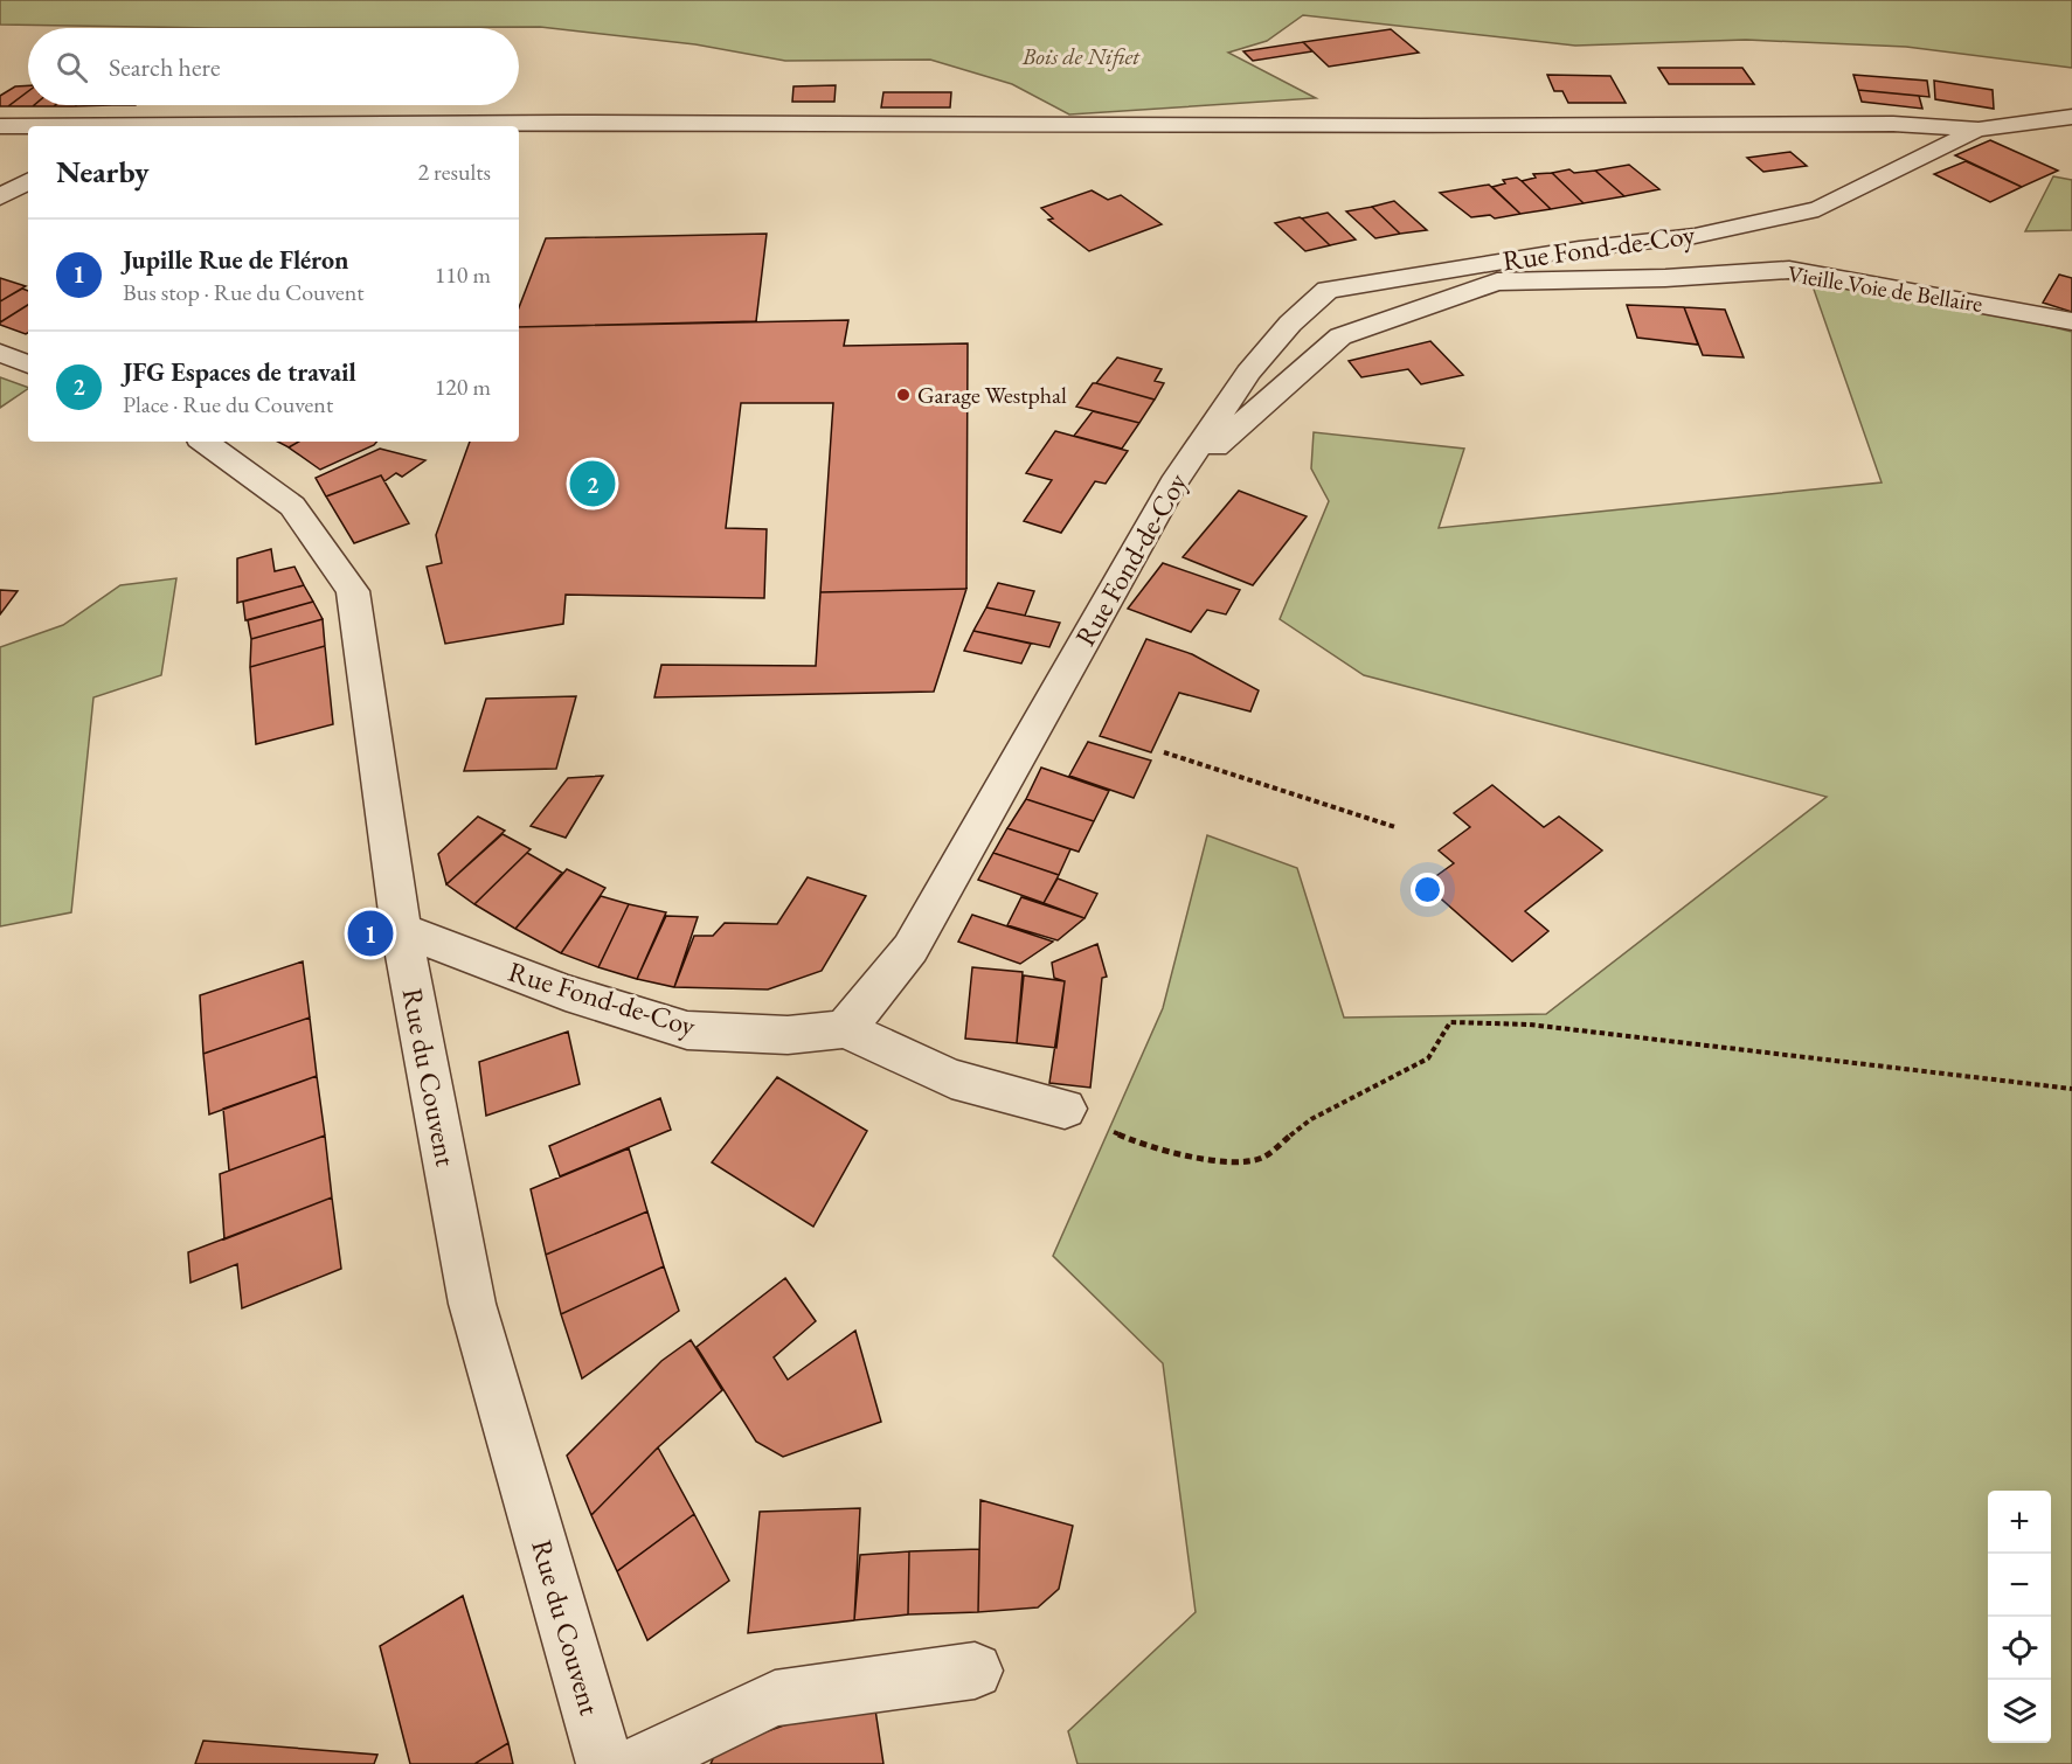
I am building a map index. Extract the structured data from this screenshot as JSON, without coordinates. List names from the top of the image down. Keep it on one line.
{"streets":{"street":["Rue Fond-de-Coy","Vieille Voie de Bellaire","Rue du Couvent"]},"crossings":[["Rue Fond-de-Coy","Vieille Voie de Bellaire"],["Rue Fond-de-Coy","Rue du Couvent"]],"parks":["Bois de Nifiet"],"places":["Garage Westphal"],"page":{"search":"Search here","heading":["Nearby","2 results"],"list":[{"mark":"1","name":"Jupille Rue de Fléron","note":"Bus stop · Rue du Couvent","value":"110 m"},{"mark":"2","name":"JFG Espaces de travail","note":"Place · Rue du Couvent","value":"120 m"}],"pins":["2","1"],"map_buttons":["+","−"]}}
